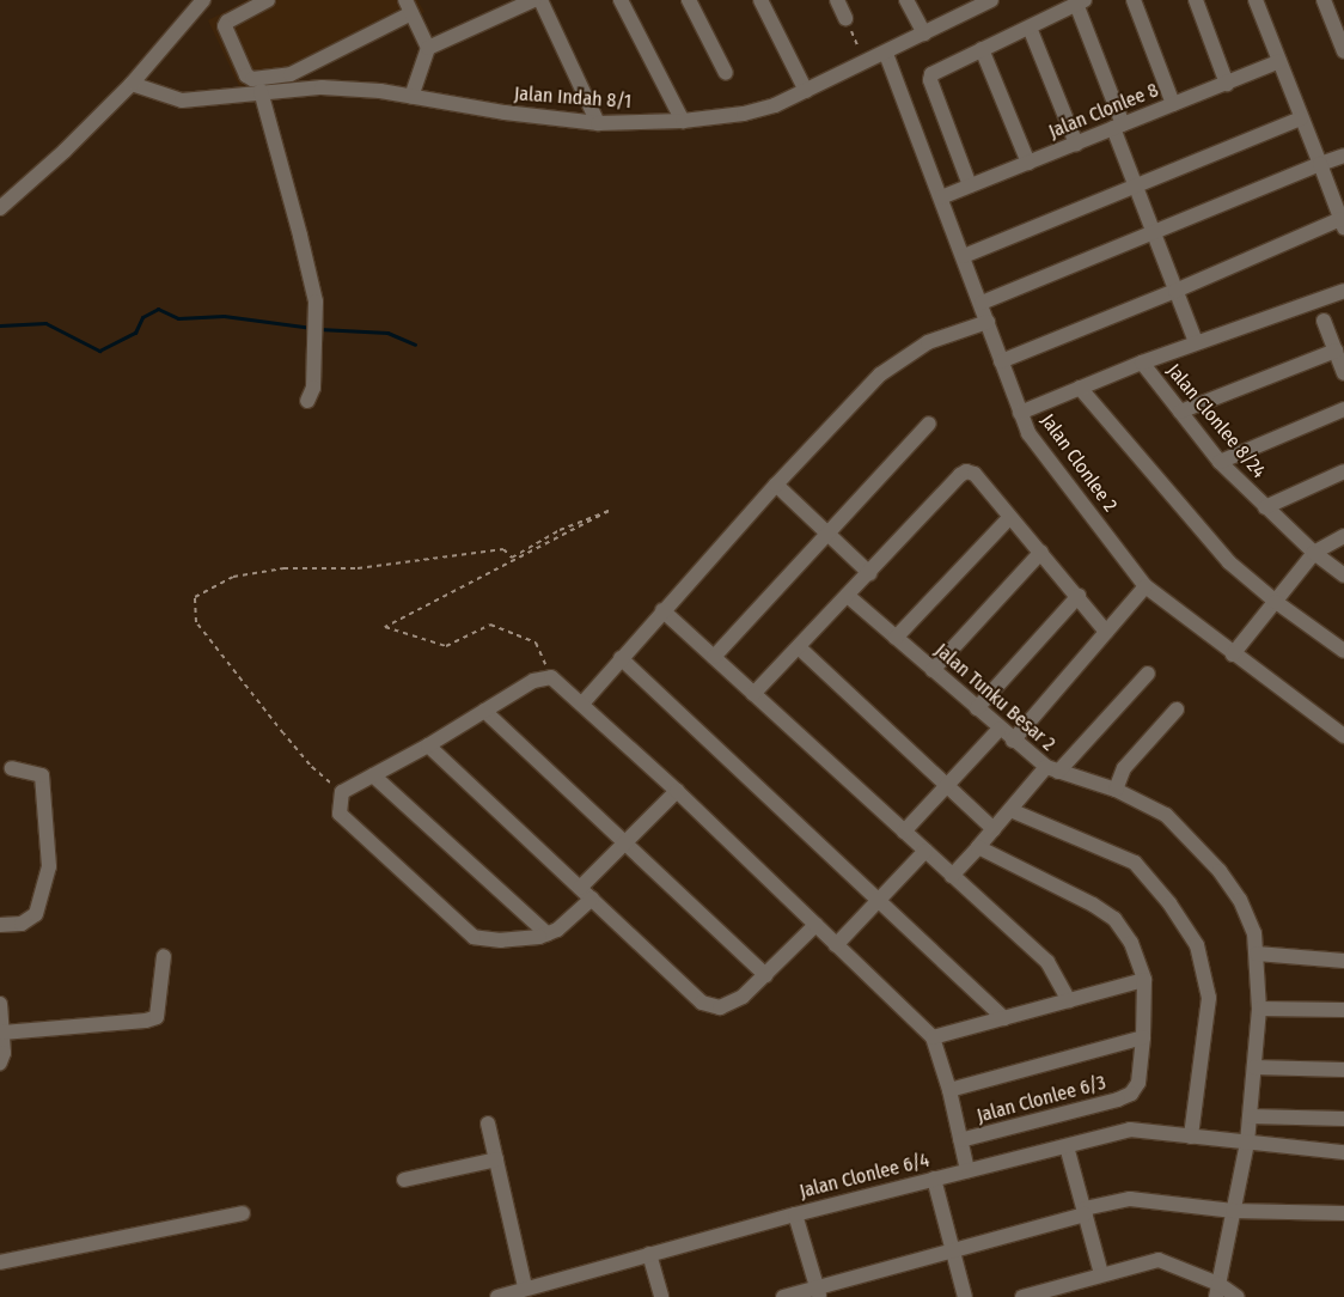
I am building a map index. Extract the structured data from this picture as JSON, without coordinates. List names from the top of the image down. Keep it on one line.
{"streets":{"street":["Jalan Indah 8/1","Jalan Clonlee 8","Jalan Clonlee 8/24","Jalan Clonlee 2","Jalan Tunku Besar 2","Jalan Clonlee 6/3","Jalan Clonlee 6/4"]},"crossings":[["Jalan Indah 8/1","Jalan Clonlee 2"],["Jalan Clonlee 8","Jalan Clonlee 2"],["Jalan Tunku Besar 2","Jalan Clonlee 6/4"]]}
